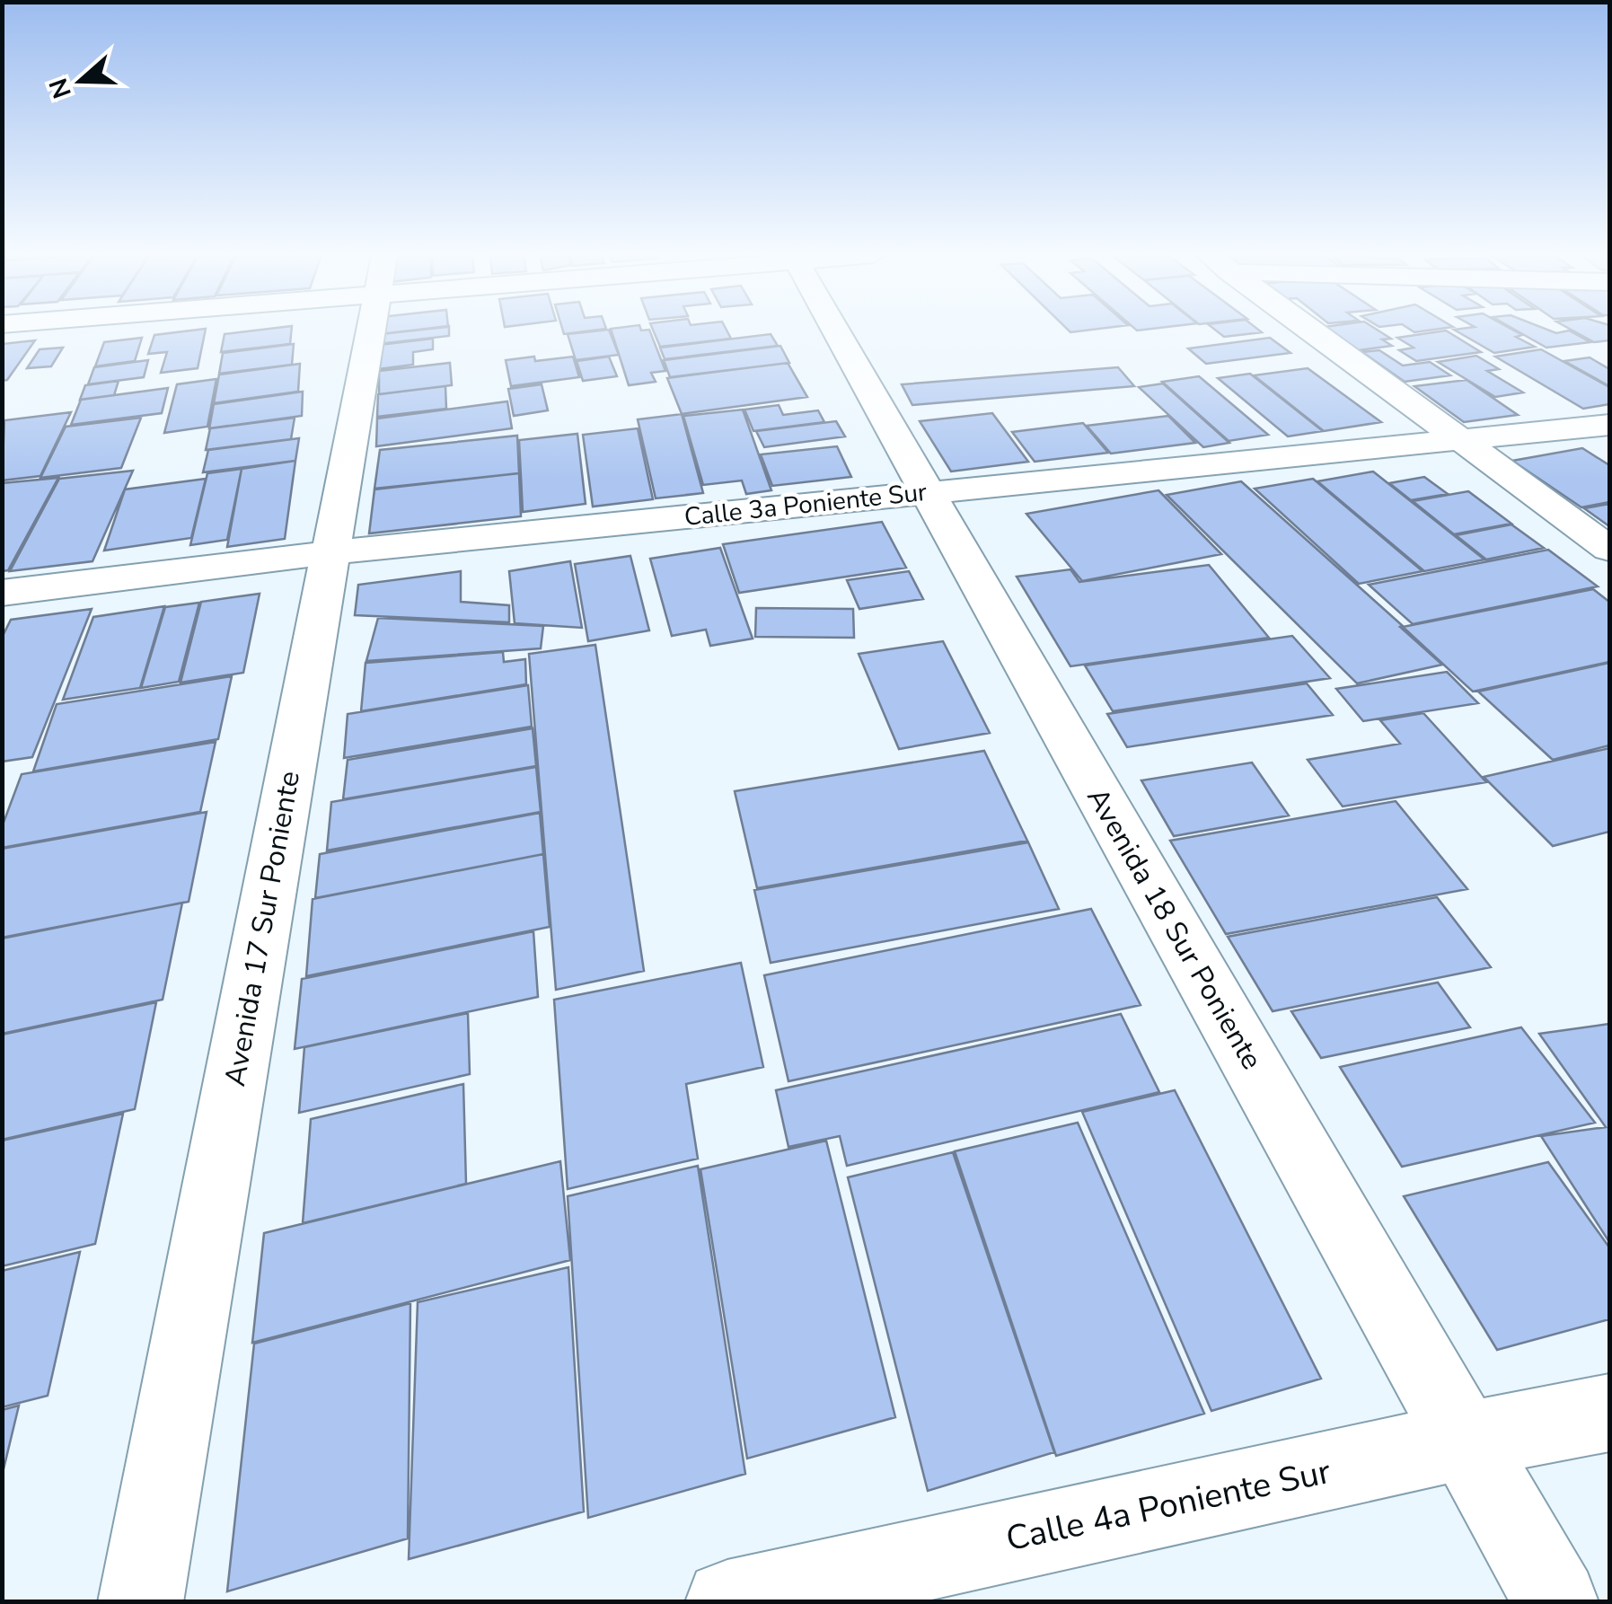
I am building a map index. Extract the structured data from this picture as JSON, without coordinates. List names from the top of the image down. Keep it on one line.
{"streets":{"street":["Calle 3a Poniente Sur","Avenida 17 Sur Poniente","Avenida 18 Sur Poniente","Calle 4a Poniente Sur"]},"crossings":[["Calle 3a Poniente Sur","Avenida 17 Sur Poniente"],["Calle 3a Poniente Sur","Avenida 18 Sur Poniente"],["Avenida 18 Sur Poniente","Calle 4a Poniente Sur"]],"north":"left"}
